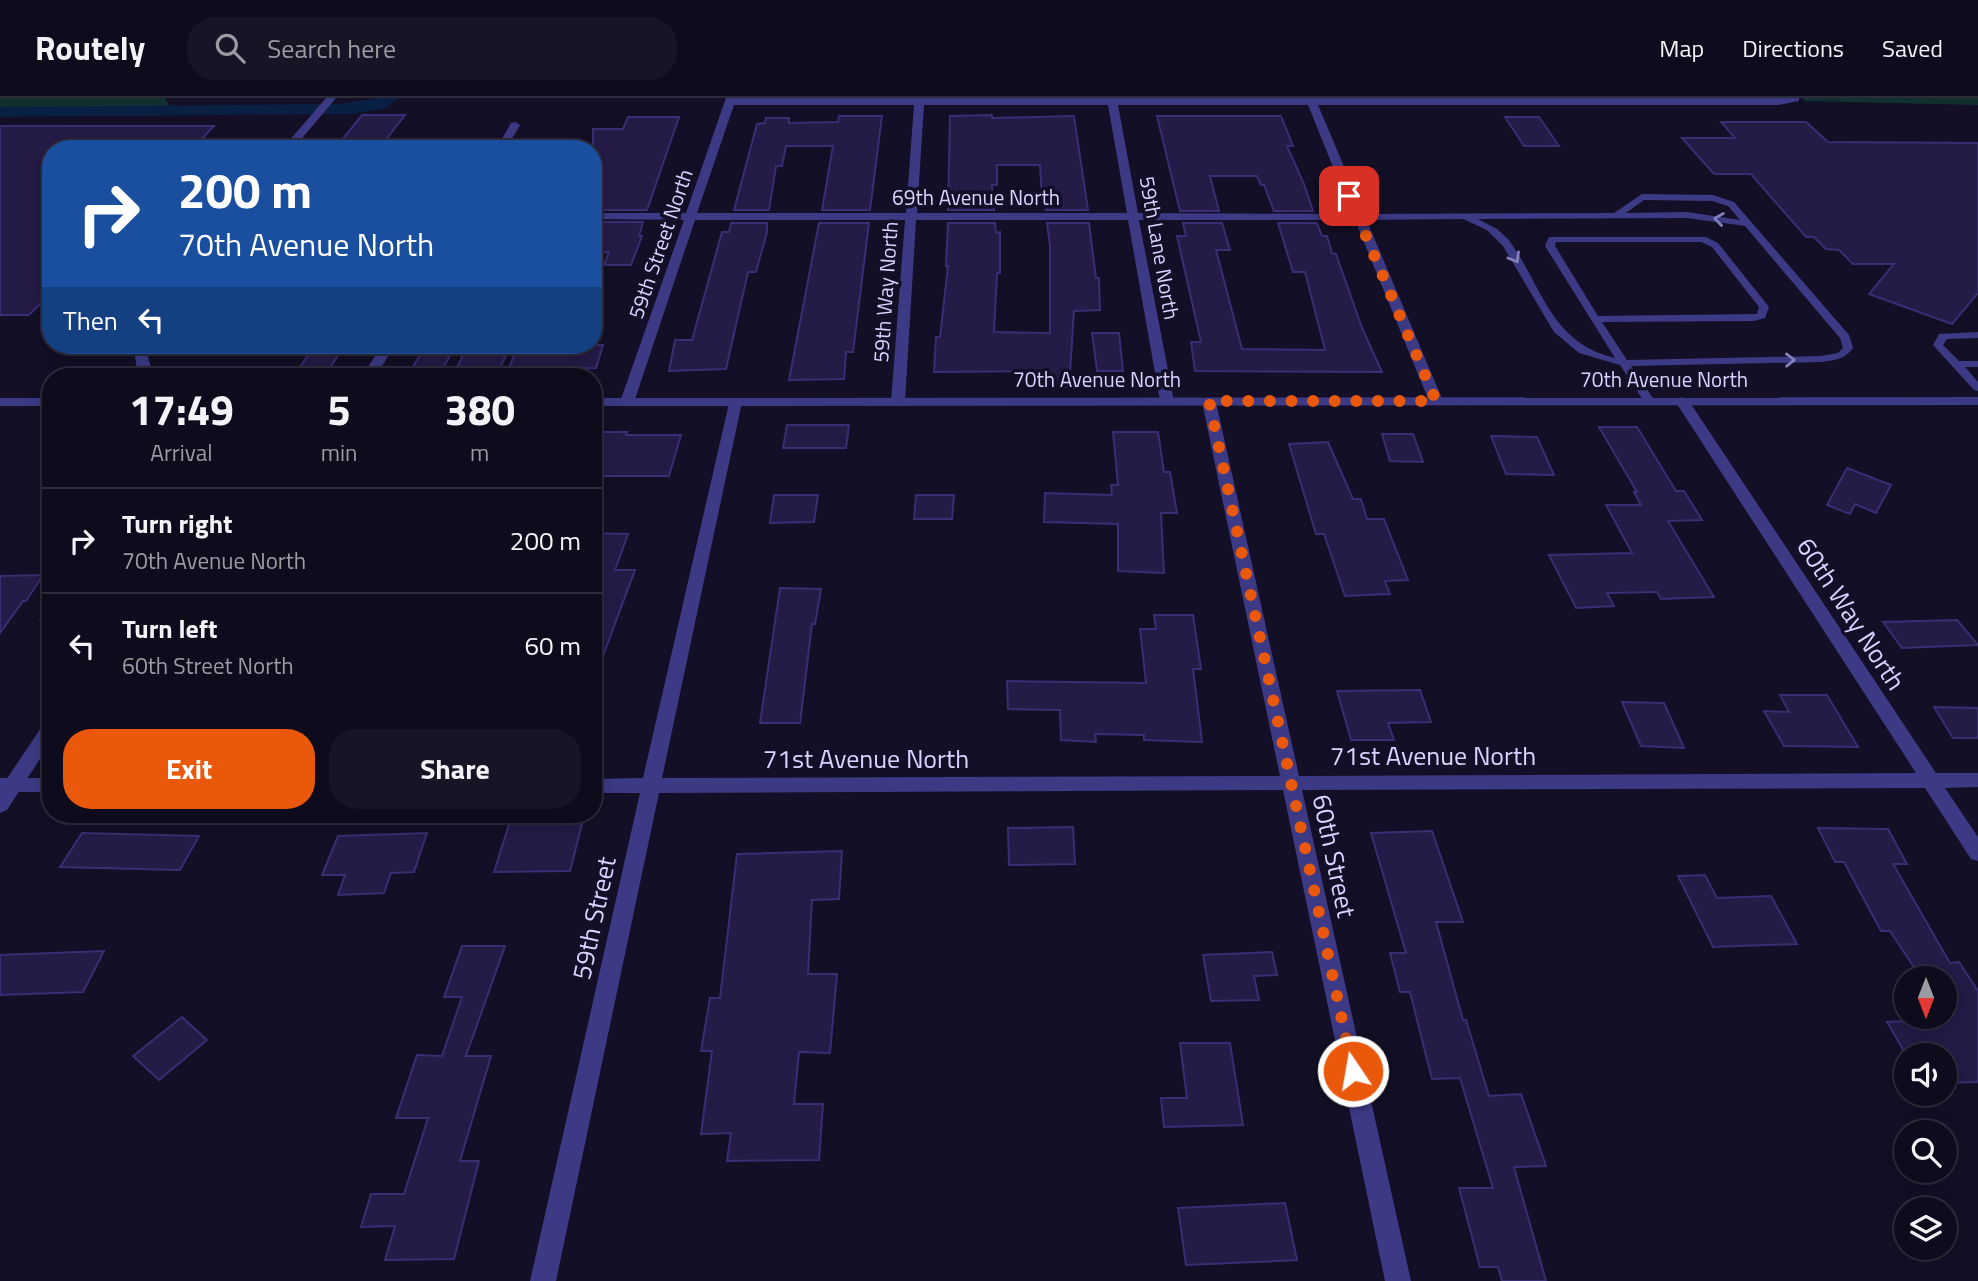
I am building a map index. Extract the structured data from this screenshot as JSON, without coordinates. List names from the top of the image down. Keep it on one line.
{"streets":{"street":["69th Avenue North","59th Street North","59th Lane North","59th Way North","70th Avenue North","60th Way North","71st Avenue North","60th Street","59th Street"]},"crossings":[["69th Avenue North","59th Street North"],["69th Avenue North","59th Lane North"],["69th Avenue North","59th Way North"],["59th Street North","70th Avenue North"],["59th Lane North","70th Avenue North"],["59th Way North","70th Avenue North"],["70th Avenue North","60th Way North"],["70th Avenue North","60th Street"],["70th Avenue North","59th Street"],["60th Way North","71st Avenue North"],["71st Avenue North","60th Street"],["71st Avenue North","59th Street"]],"north":"bottom","page":{"header":"Routely","search":"Search here","nav":["Map","Directions","Saved"],"turn":["200 m","70th Avenue North"],"then":"Then","eta":["17:49","Arrival","5","min","380","m"],"list":[{"name":"Turn right","note":"70th Avenue North","value":"200 m"},{"name":"Turn left","note":"60th Street North","value":"60 m"}],"buttons":["Exit","Share"]}}
